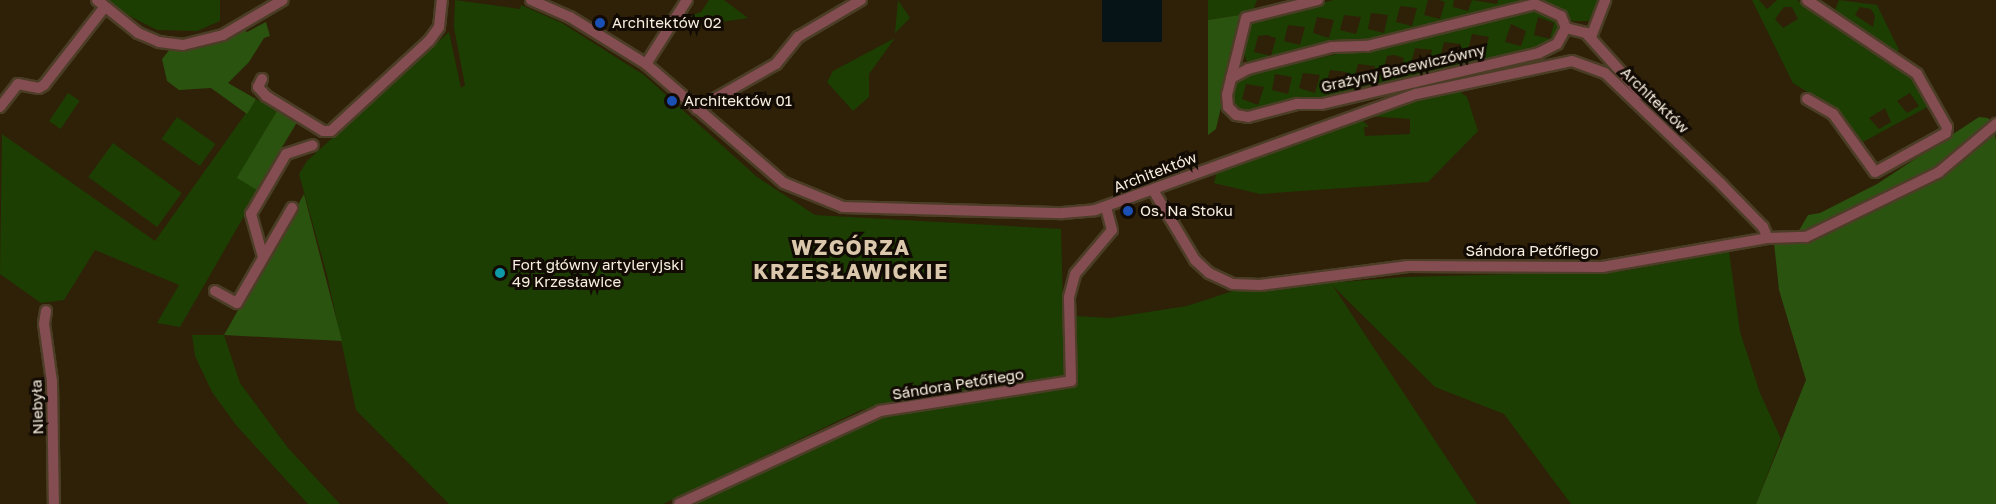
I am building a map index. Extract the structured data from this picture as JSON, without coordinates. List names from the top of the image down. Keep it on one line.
{"streets":{"street":["Grażyny Bacewiczówny","Architektów","Sándora Petőfiego","Niebyła"]},"crossings":[["Architektów","Sándora Petőfiego"]],"districts":["WZGÓRZA KRZESŁAWICKIE"],"places":["Architektów 02","Architektów 01","Os. Na Stoku","Fort główny artyleryjski 49 Krzesławice"]}
